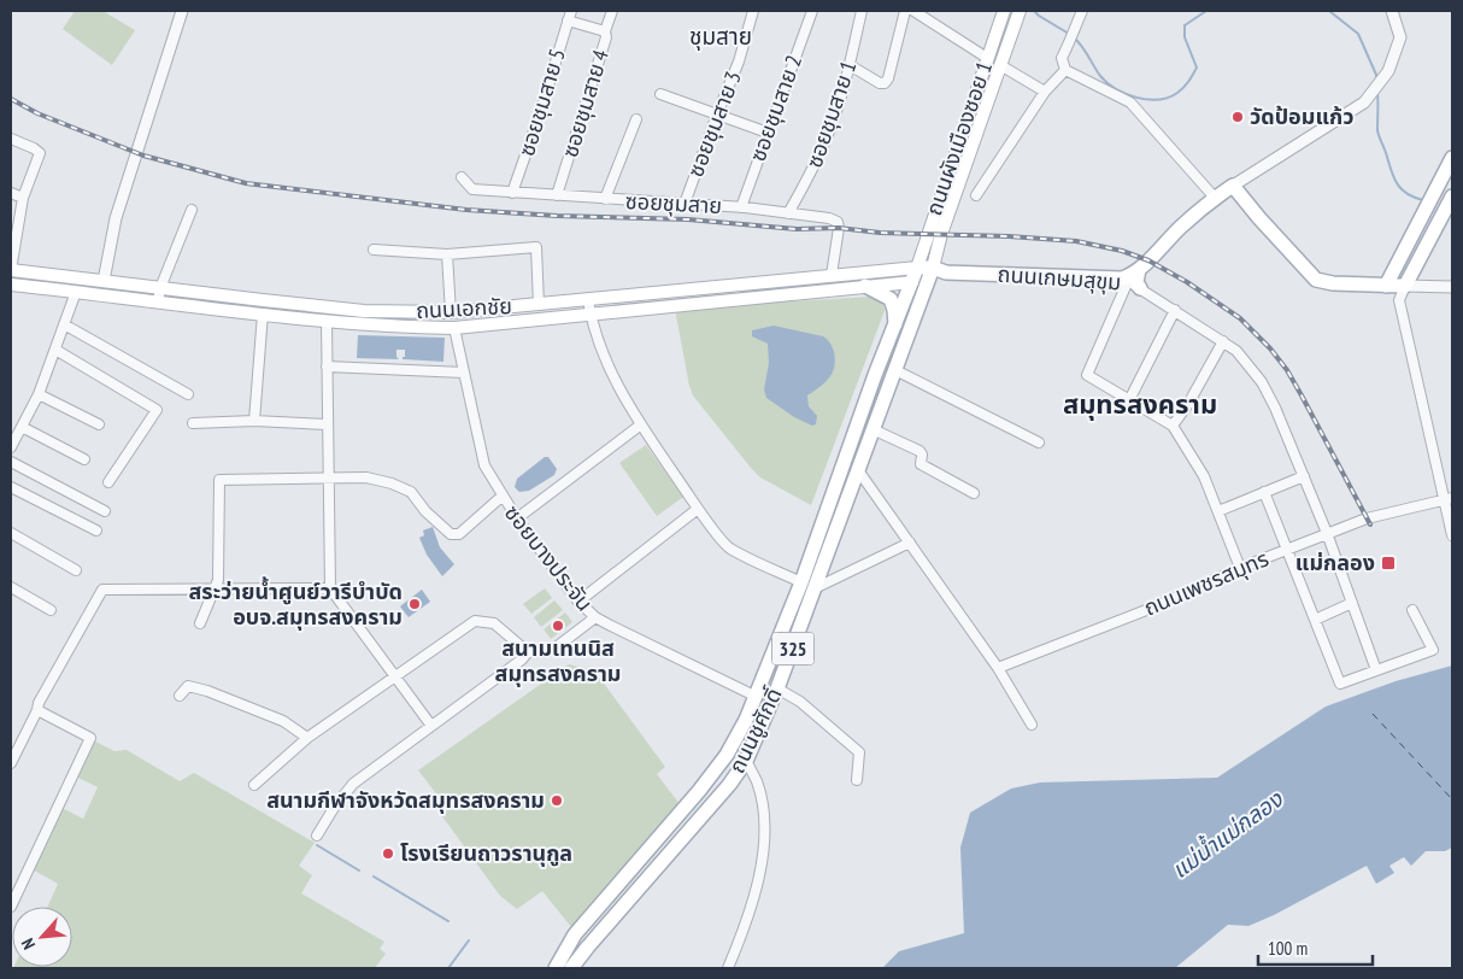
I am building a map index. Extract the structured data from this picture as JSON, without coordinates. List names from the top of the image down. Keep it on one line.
{"streets":{"main road":["ถนนผังเมืองซอย 1","ถนนเกษมสุขุม","ถนนเอกชัย","325","ถนนชูศักดิ์"],"street":["ซอยชุมสาย 5","ซอยชุมสาย 4","ซอยชุมสาย 2","ซอยชุมสาย 1","ซอยชุมสาย 3","ซอยชุมสาย","ซอยบางประจัน","ถนนเพชรสมุทร"]},"crossings":[["ซอยชุมสาย 5","ซอยชุมสาย"],["ซอยชุมสาย 4","ซอยชุมสาย"],["ซอยชุมสาย 2","ซอยชุมสาย"],["ซอยชุมสาย 1","ซอยชุมสาย"],["ซอยชุมสาย 3","ซอยชุมสาย"],["ถนนผังเมืองซอย 1","ถนนเกษมสุขุม"],["ถนนผังเมืองซอย 1","ถนนเอกชัย"],["ถนนผังเมืองซอย 1","ถนนชูศักดิ์"],["ซอยชุมสาย","ถนนเอกชัย"],["ถนนเกษมสุขุม","ถนนเอกชัย"],["ถนนเกษมสุขุม","ถนนเพชรสมุทร"],["ถนนเกษมสุขุม","ถนนชูศักดิ์"],["ถนนเอกชัย","ซอยบางประจัน"],["ถนนเอกชัย","ถนนชูศักดิ์"],["ซอยบางประจัน","ถนนชูศักดิ์"]],"districts":["ชุมสาย","สมุทรสงคราม"],"water":["แม่น้ำแม่กลอง"],"places":{"other":["วัดป้อมแก้ว","สระว่ายน้ำศูนย์วารีบำบัด อบจ.สมุทรสงคราม","สนามเทนนิส สมุทรสงคราม","สนามกีฬาจังหวัดสมุทรสงคราม","โรงเรียนถาวรานุกูล"],"transit":["แม่กลอง"]},"scale_bar":"100 m","north":"bottom left"}
